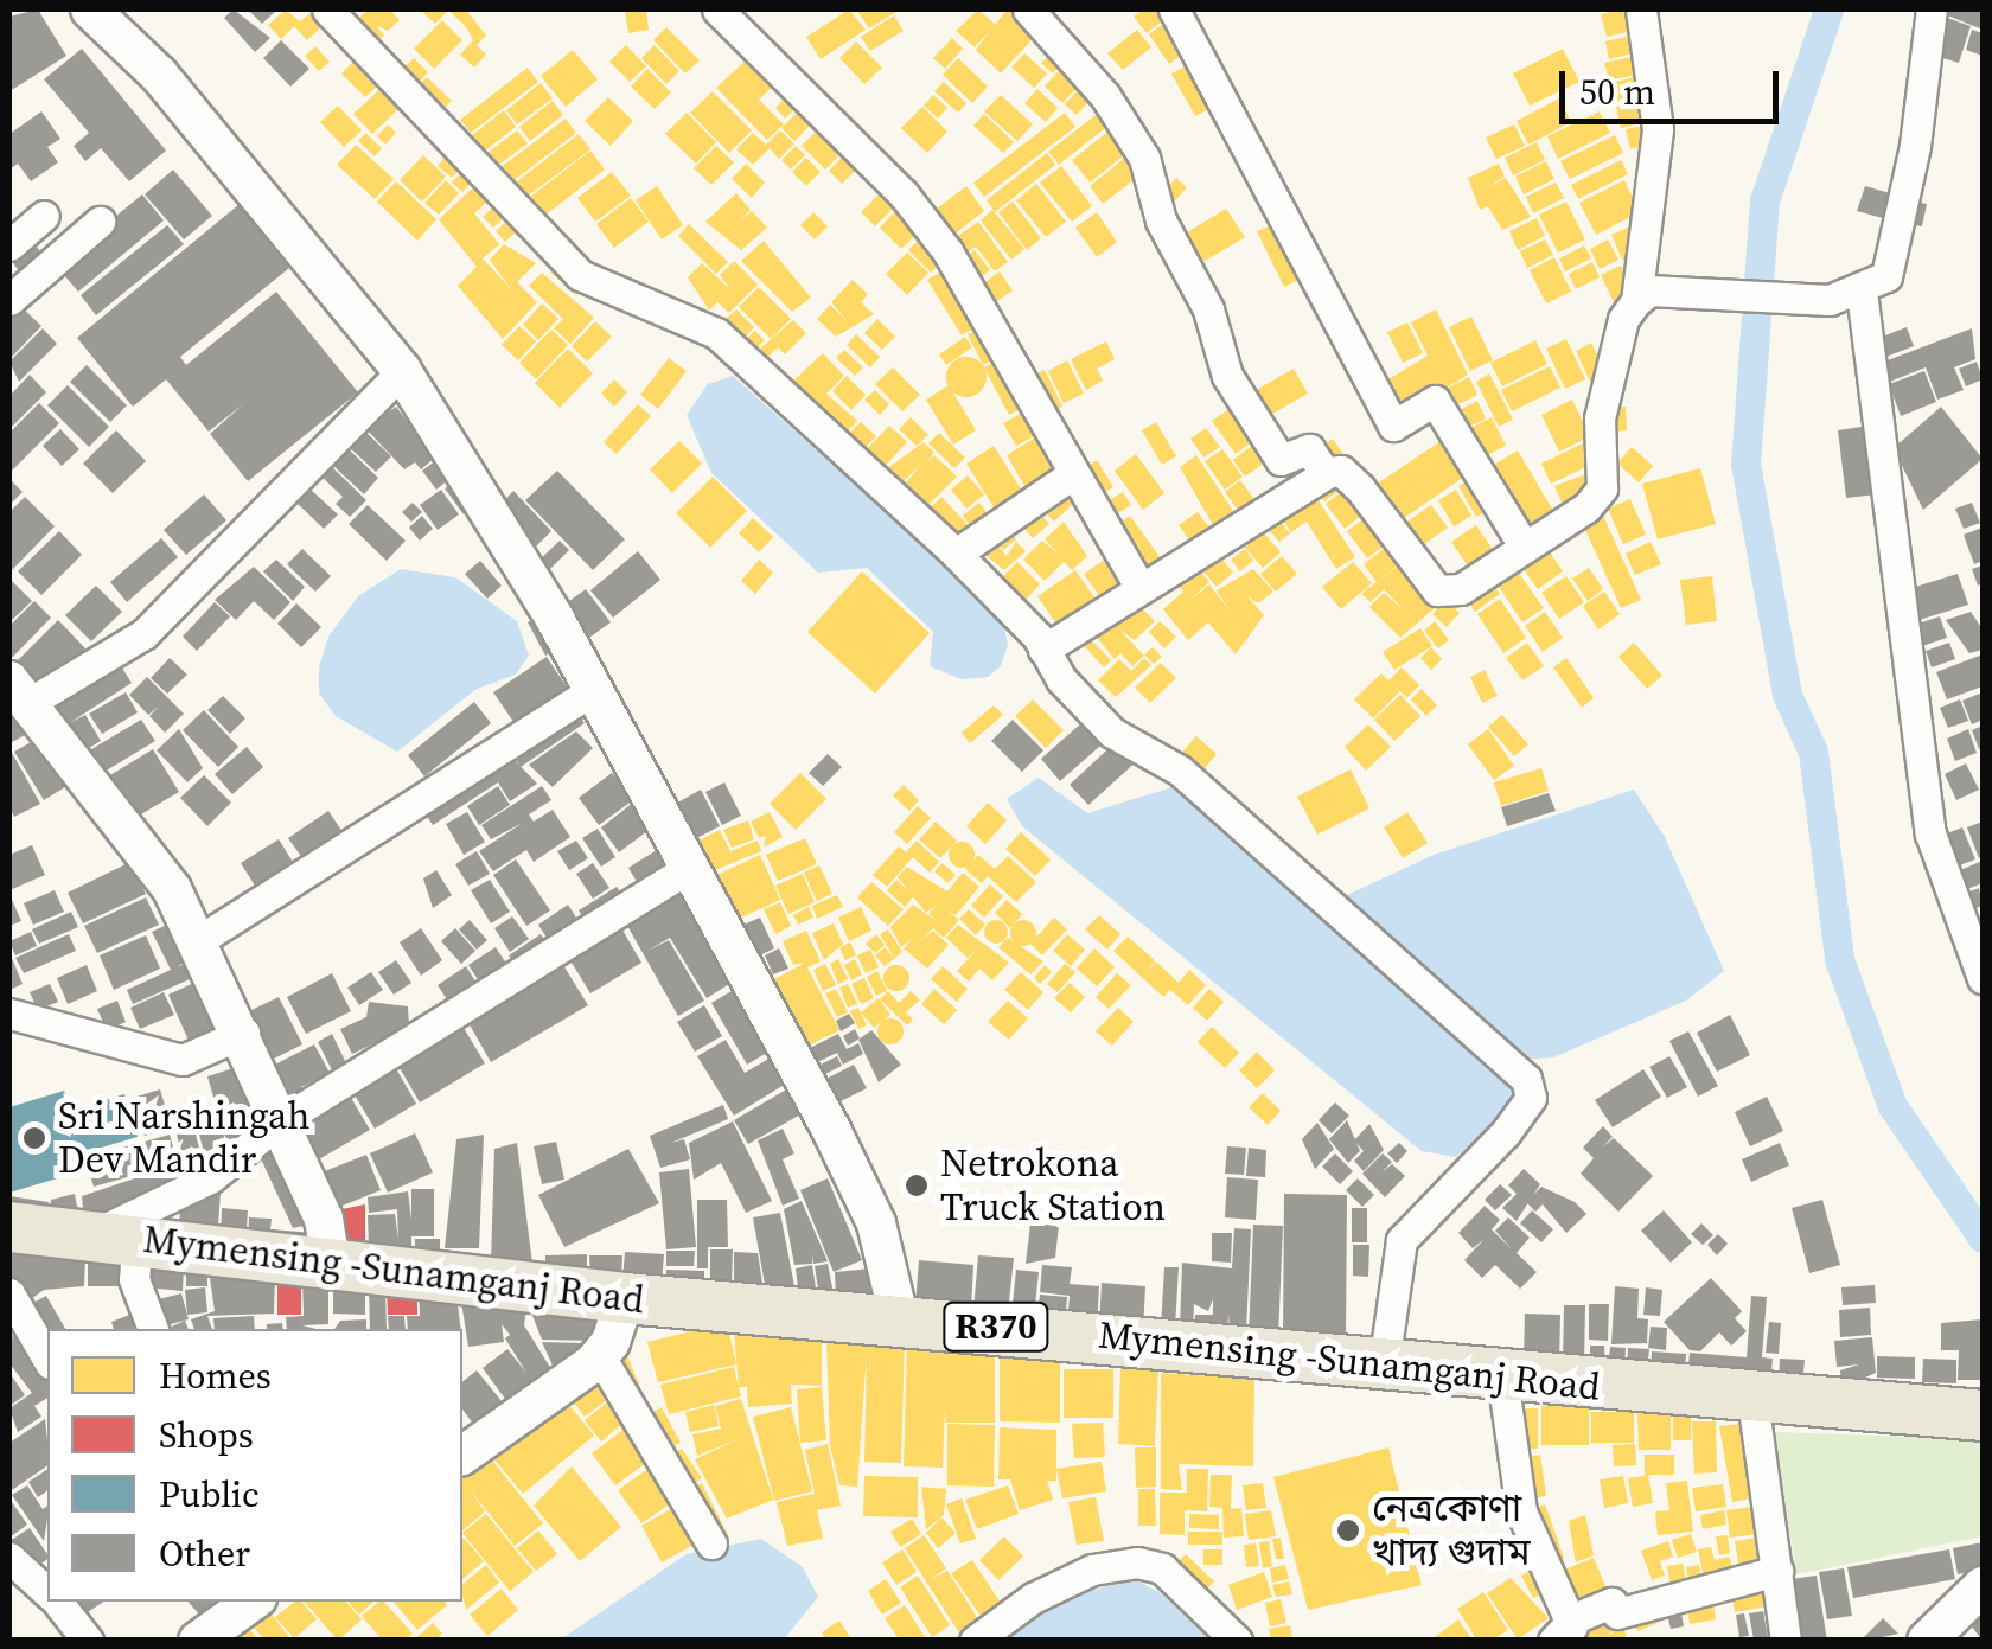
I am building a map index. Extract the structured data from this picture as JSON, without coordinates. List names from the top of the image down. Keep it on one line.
{"streets":{"main road":["Mymensing -Sunamganj Road","R370"]},"places":["Sri Narshingah Dev Mandir","Netrokona Truck Station","‌নেত্র‌কোণা খাদ্য গুদাম"],"legend":["Homes","Shops","Public","Other"],"scale_bar":"50 m"}
